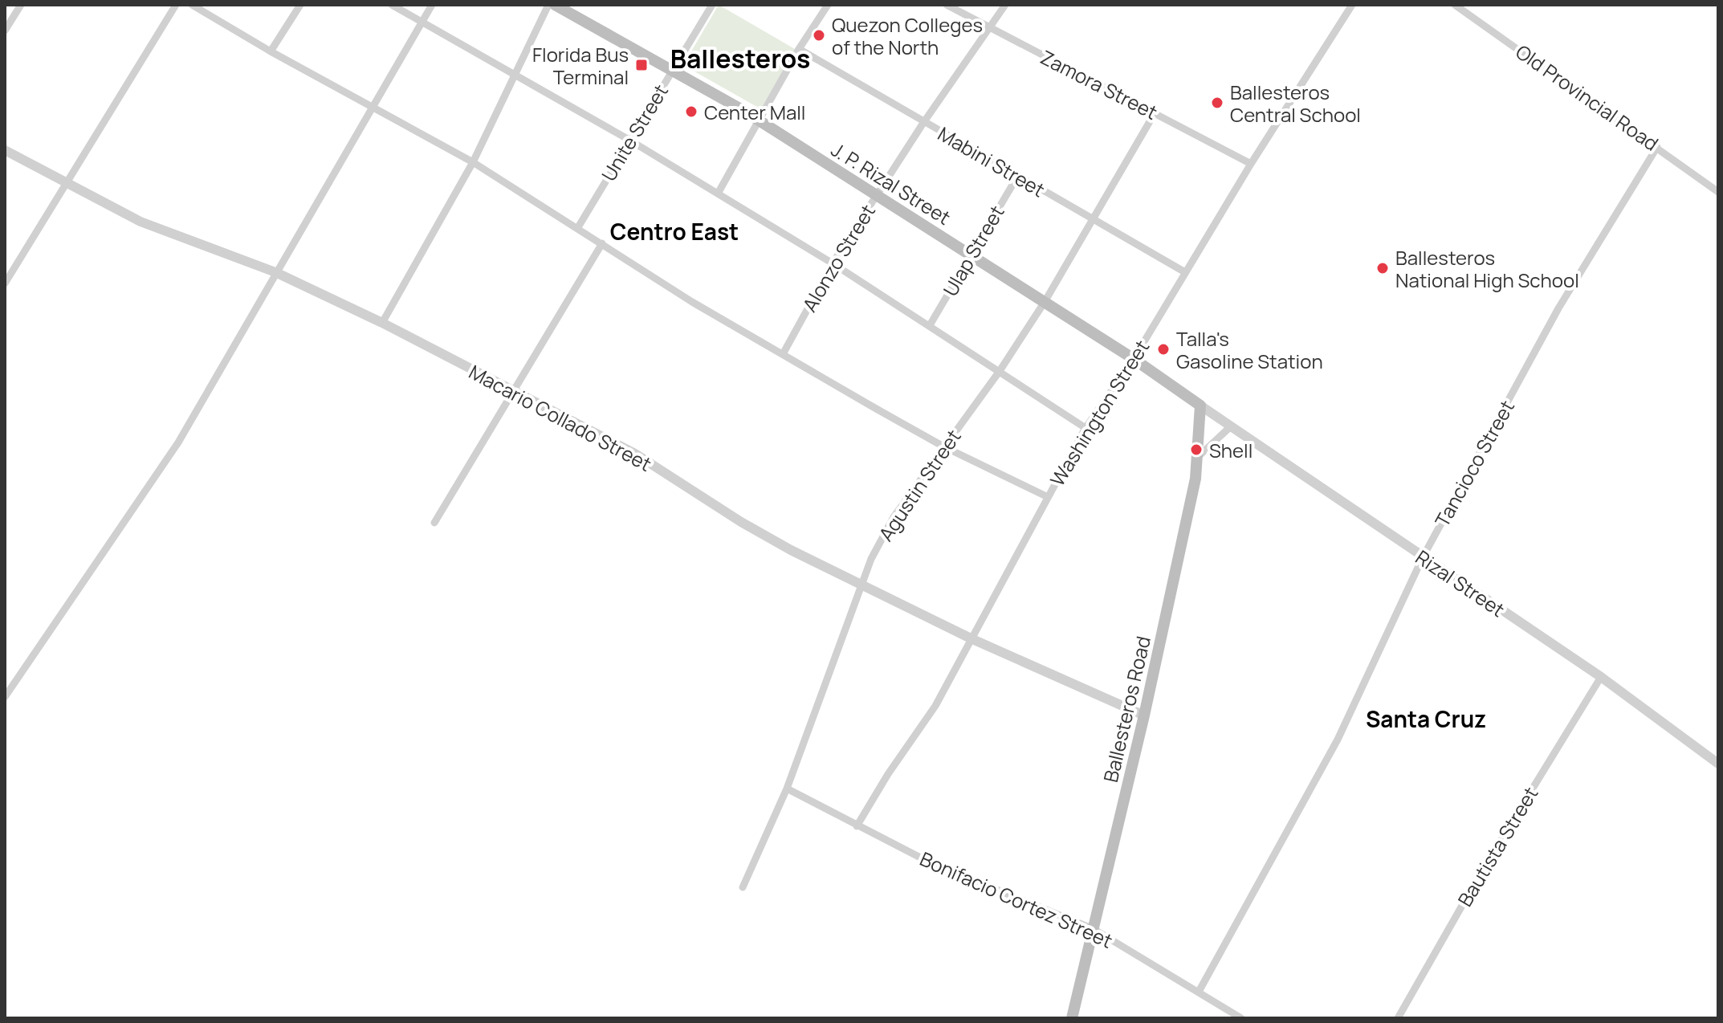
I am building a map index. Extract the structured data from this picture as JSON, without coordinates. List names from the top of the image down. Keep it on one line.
{"streets":{"main road":["J. P. Rizal Street","Ballesteros Road"],"street":["Zamora Street","Old Provincial Road","Unite Street","Mabini Street","Ulap Street","Alonzo Street","Washington Street","Macario Collado Street","Tancioco Street","Agustin Street","Rizal Street","Bautista Street","Bonifacio Cortez Street"]},"crossings":[["Zamora Street","Alonzo Street"],["Zamora Street","Washington Street"],["Zamora Street","Agustin Street"],["Old Provincial Road","Tancioco Street"],["Unite Street","J. P. Rizal Street"],["Mabini Street","Ulap Street"],["Mabini Street","Alonzo Street"],["Mabini Street","Washington Street"],["Mabini Street","Agustin Street"],["J. P. Rizal Street","Ulap Street"],["J. P. Rizal Street","Alonzo Street"],["J. P. Rizal Street","Washington Street"],["J. P. Rizal Street","Agustin Street"],["J. P. Rizal Street","Rizal Street"],["J. P. Rizal Street","Ballesteros Road"],["Washington Street","Macario Collado Street"],["Washington Street","Bonifacio Cortez Street"],["Macario Collado Street","Agustin Street"],["Macario Collado Street","Ballesteros Road"],["Tancioco Street","Rizal Street"],["Tancioco Street","Bonifacio Cortez Street"],["Agustin Street","Bonifacio Cortez Street"],["Rizal Street","Ballesteros Road"],["Rizal Street","Bautista Street"],["Ballesteros Road","Bonifacio Cortez Street"]],"districts":["Ballesteros","Centro East","Santa Cruz"],"places":{"other":["Quezon Colleges of the North","Ballesteros Central School","Center Mall","Ballesteros National High School","Talla's Gasoline Station","Shell"],"transit":["Florida Bus Terminal"]}}
